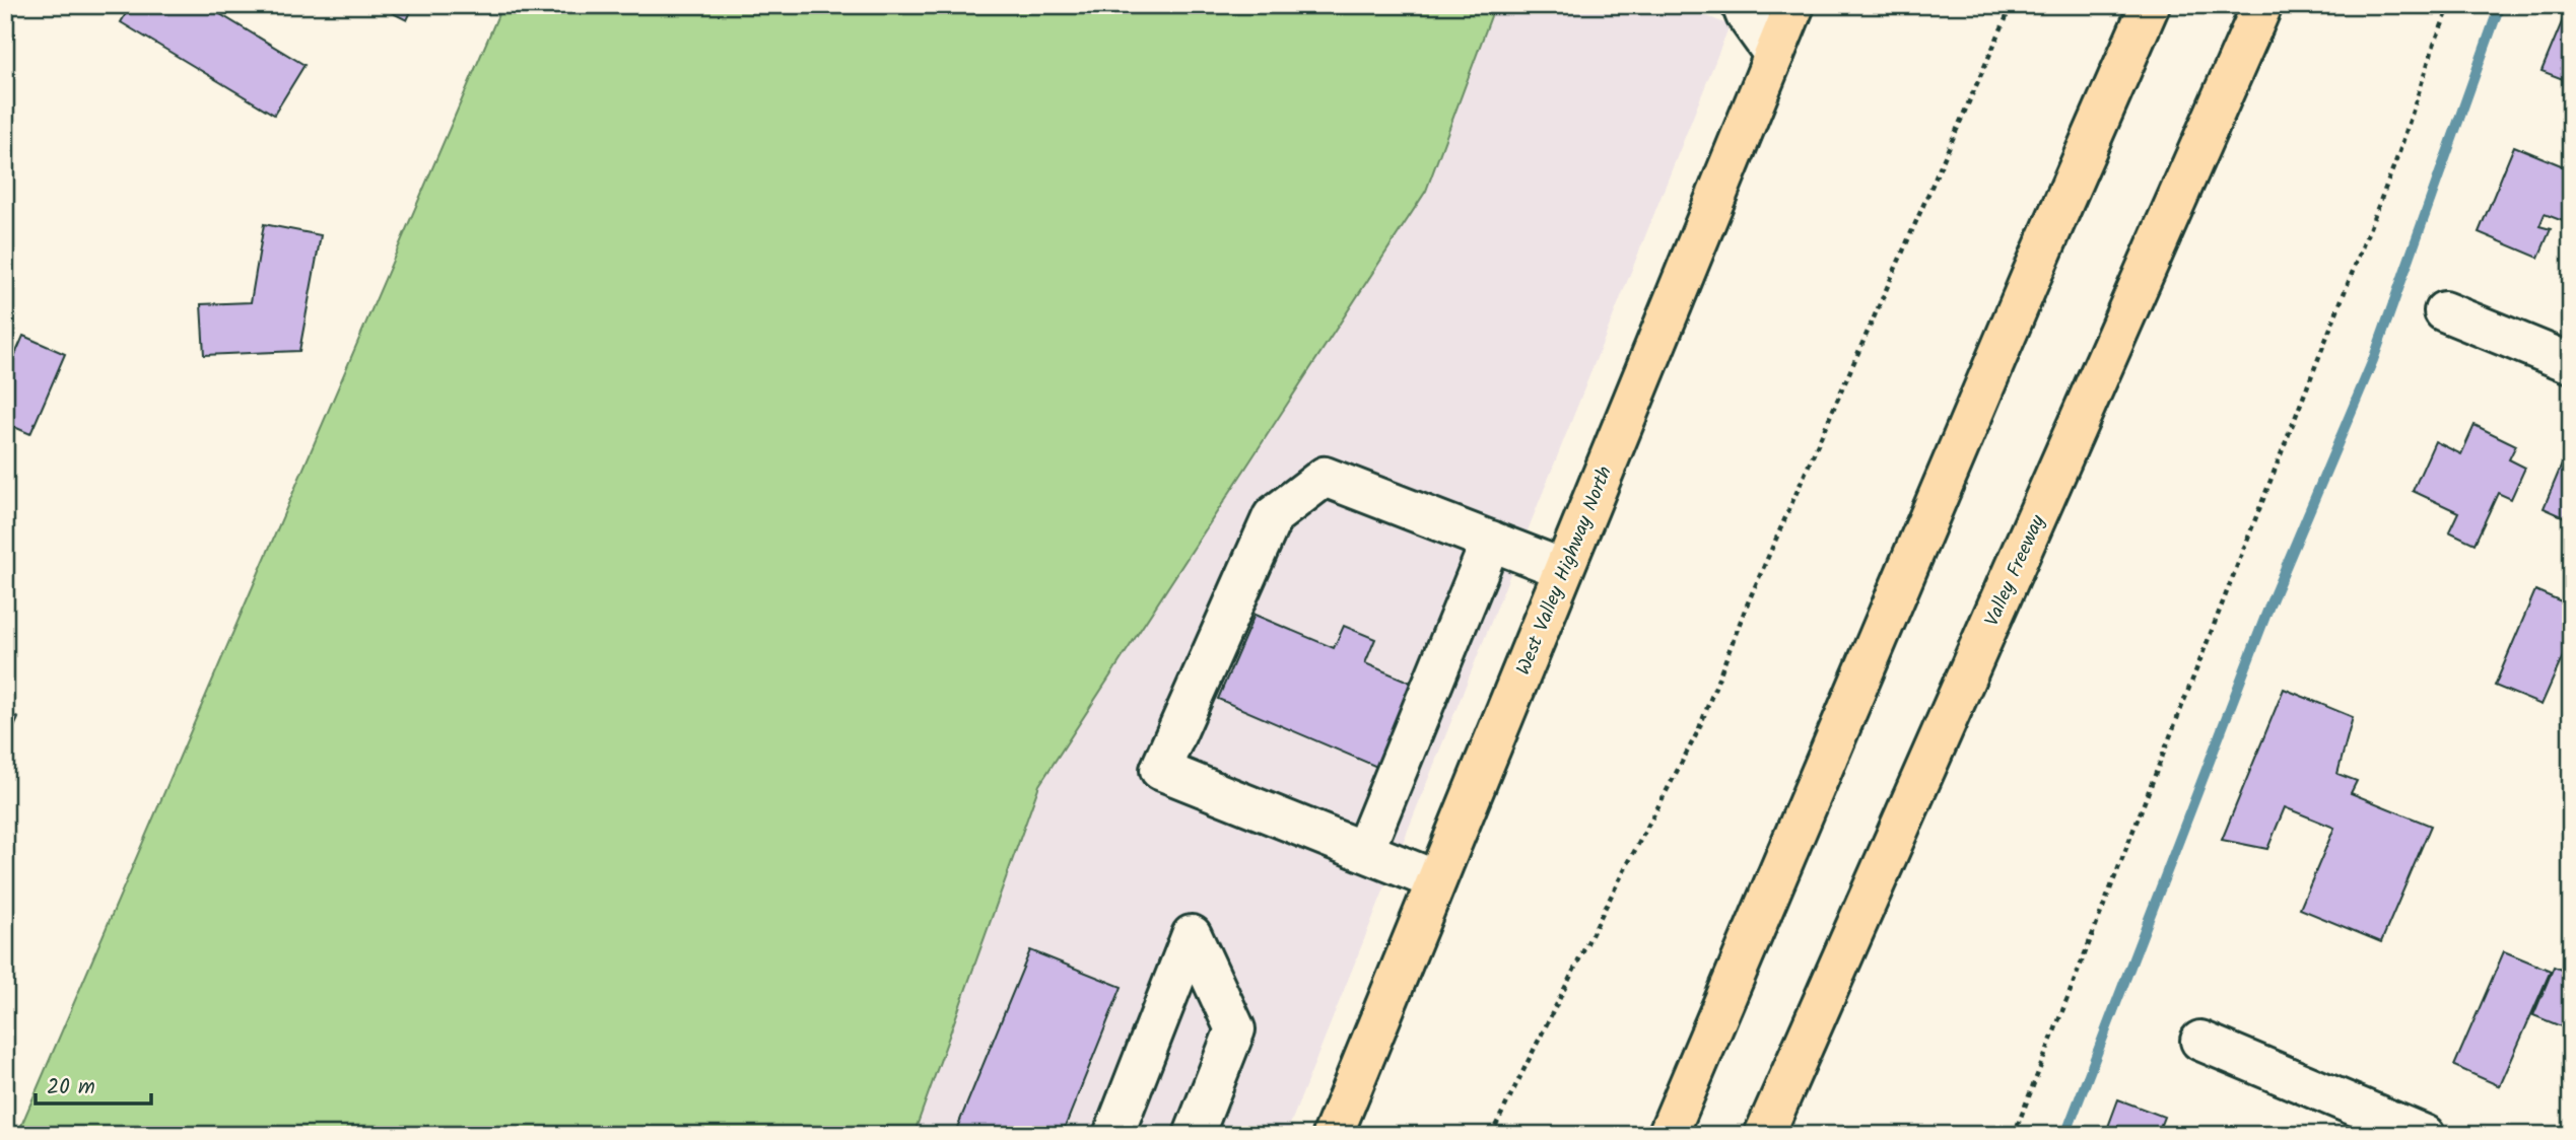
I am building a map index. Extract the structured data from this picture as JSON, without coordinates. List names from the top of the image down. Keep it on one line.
{"streets":{"main road":["West Valley Highway North","Valley Freeway"]},"scale_bar":"20 m"}
